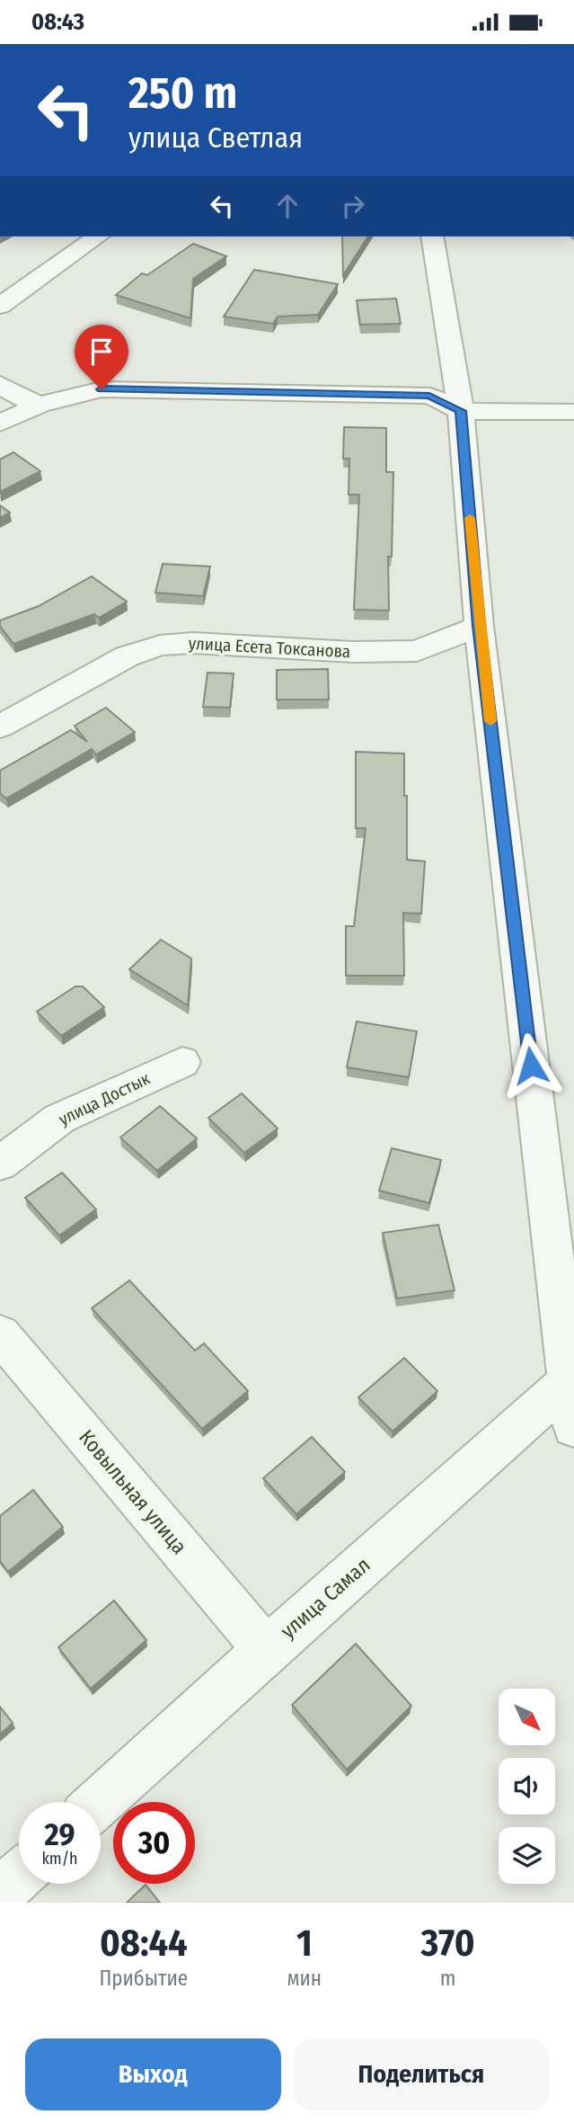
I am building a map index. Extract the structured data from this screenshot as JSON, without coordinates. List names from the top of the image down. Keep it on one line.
{"streets":{"street":["улица Есета Токсанова","улица Достык","Ковыльная улица","улица Самал"]},"crossings":[["Ковыльная улица","улица Самал"]],"north":"bottom right","page":{"status":"08:43","turn":["250 m","улица Светлая"],"speed":"29 km/h","limit":"30","eta":["08:44","Прибытие","1","мин","370","m"],"buttons":["Выход","Поделиться"]}}
